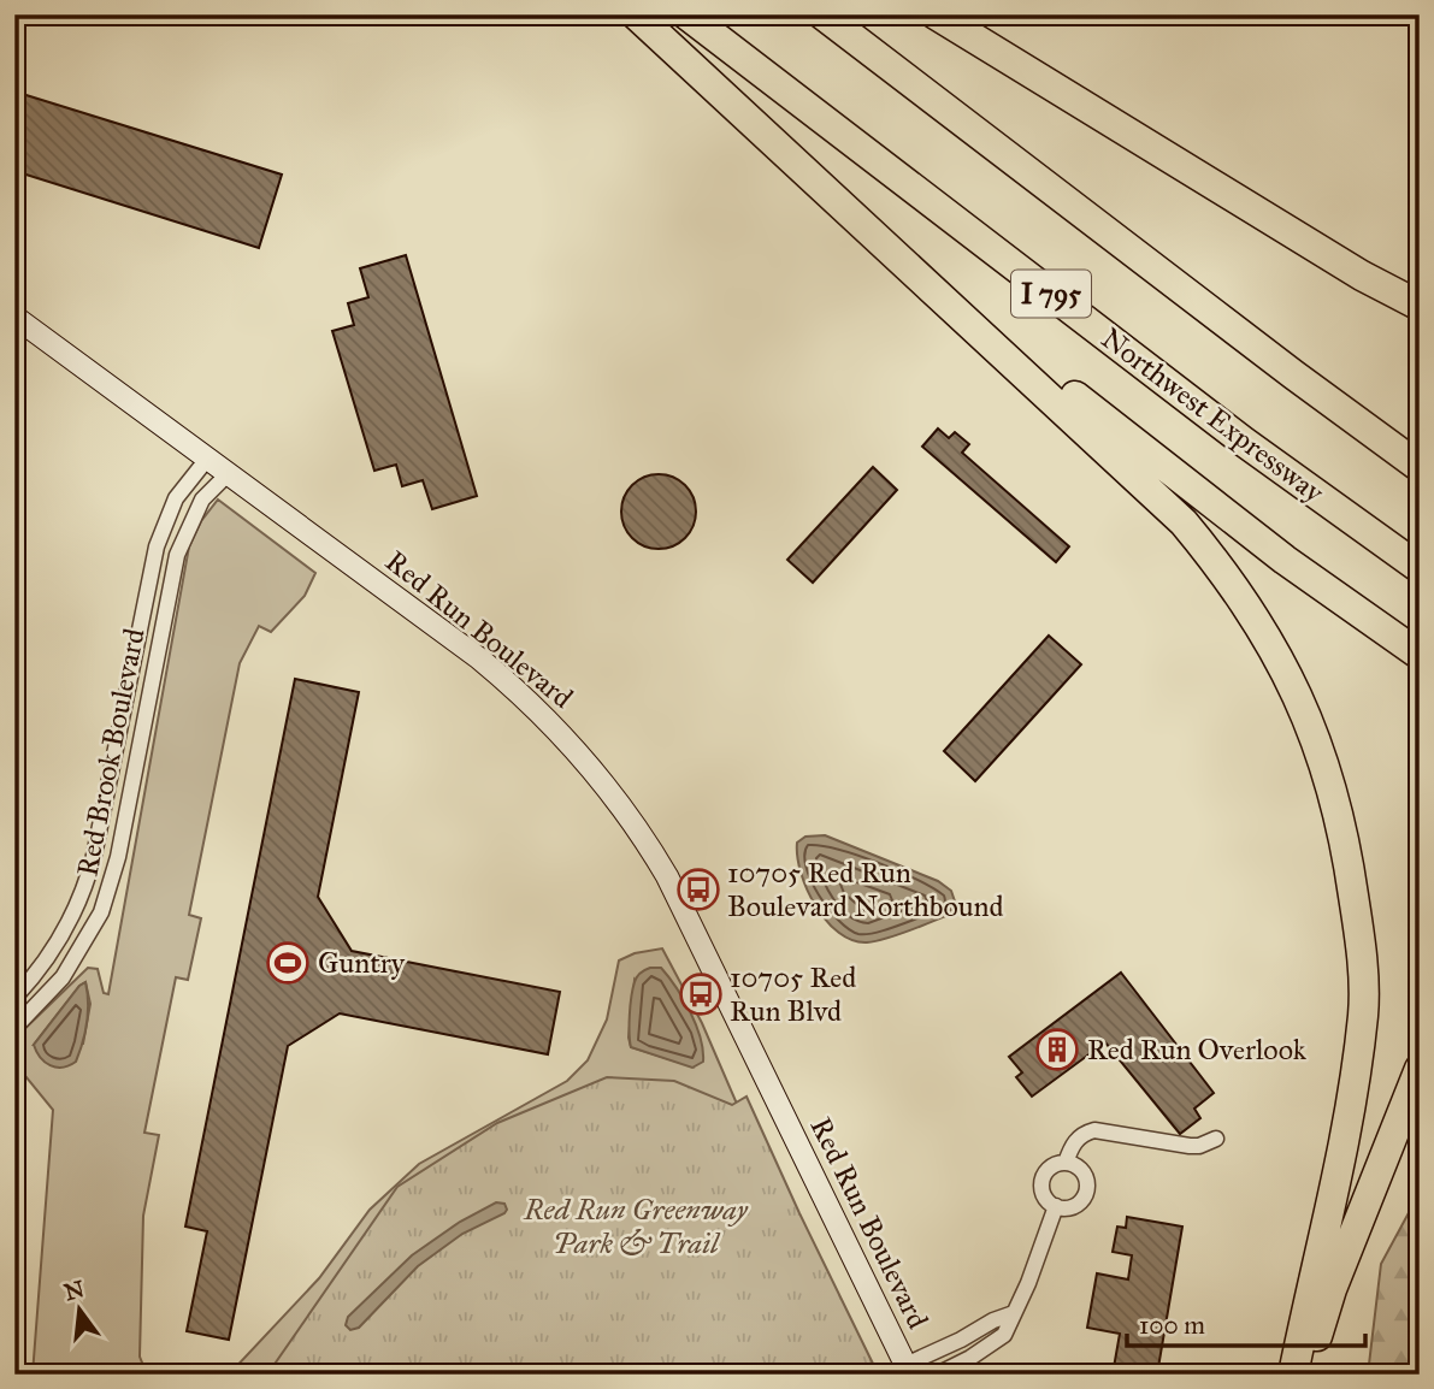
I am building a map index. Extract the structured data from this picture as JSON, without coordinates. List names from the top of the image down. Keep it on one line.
{"streets":{"highway":["I 795","Northwest Expressway"],"main road":["Red Run Boulevard"],"street":["Red Brook Boulevard"]},"crossings":[["Red Run Boulevard","Red Brook Boulevard"]],"parks":["Red Run Greenway Park & Trail"],"places":{"bus stop":["10705 Red Run Boulevard Northbound","10705 Red Run Blvd"],"sports":["Guntry"],"building":["Red Run Overlook"]},"scale_bar":"100 m","north":"top"}
